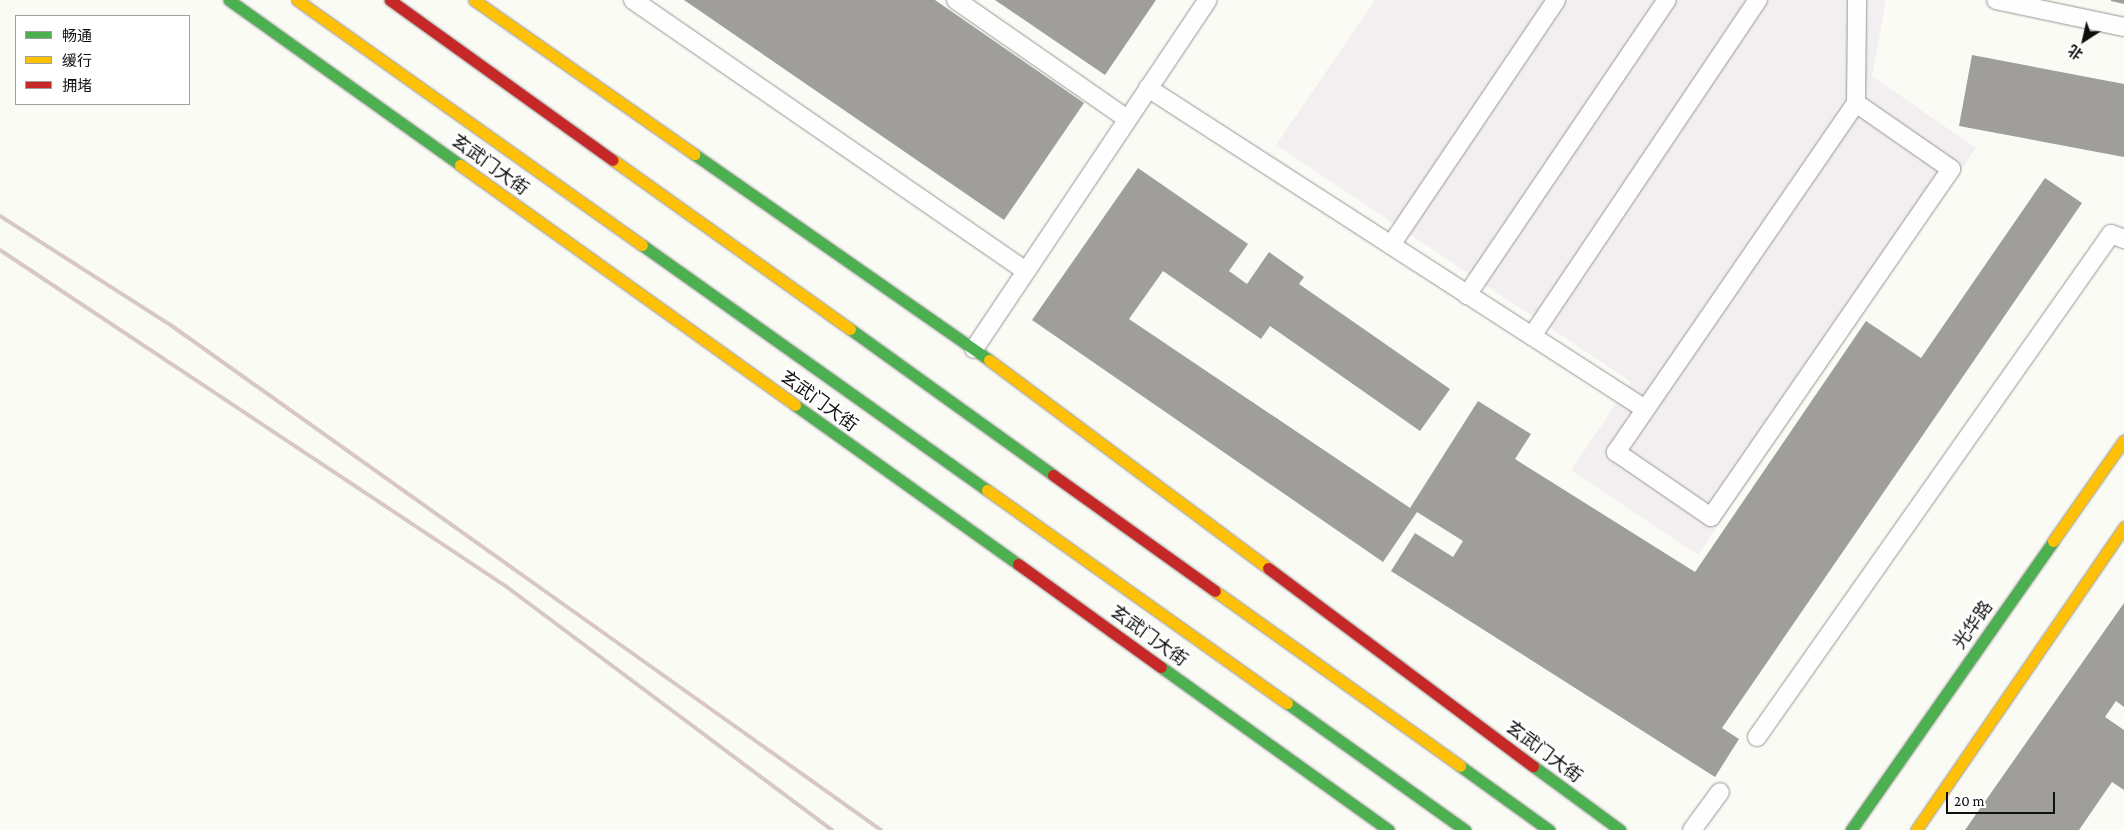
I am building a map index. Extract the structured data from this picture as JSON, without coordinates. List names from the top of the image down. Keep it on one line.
{"streets":{"main road":["玄武门大街","光华路"]},"legend":["畅通","缓行","拥堵"],"scale_bar":"20 m","north":"bottom left"}
